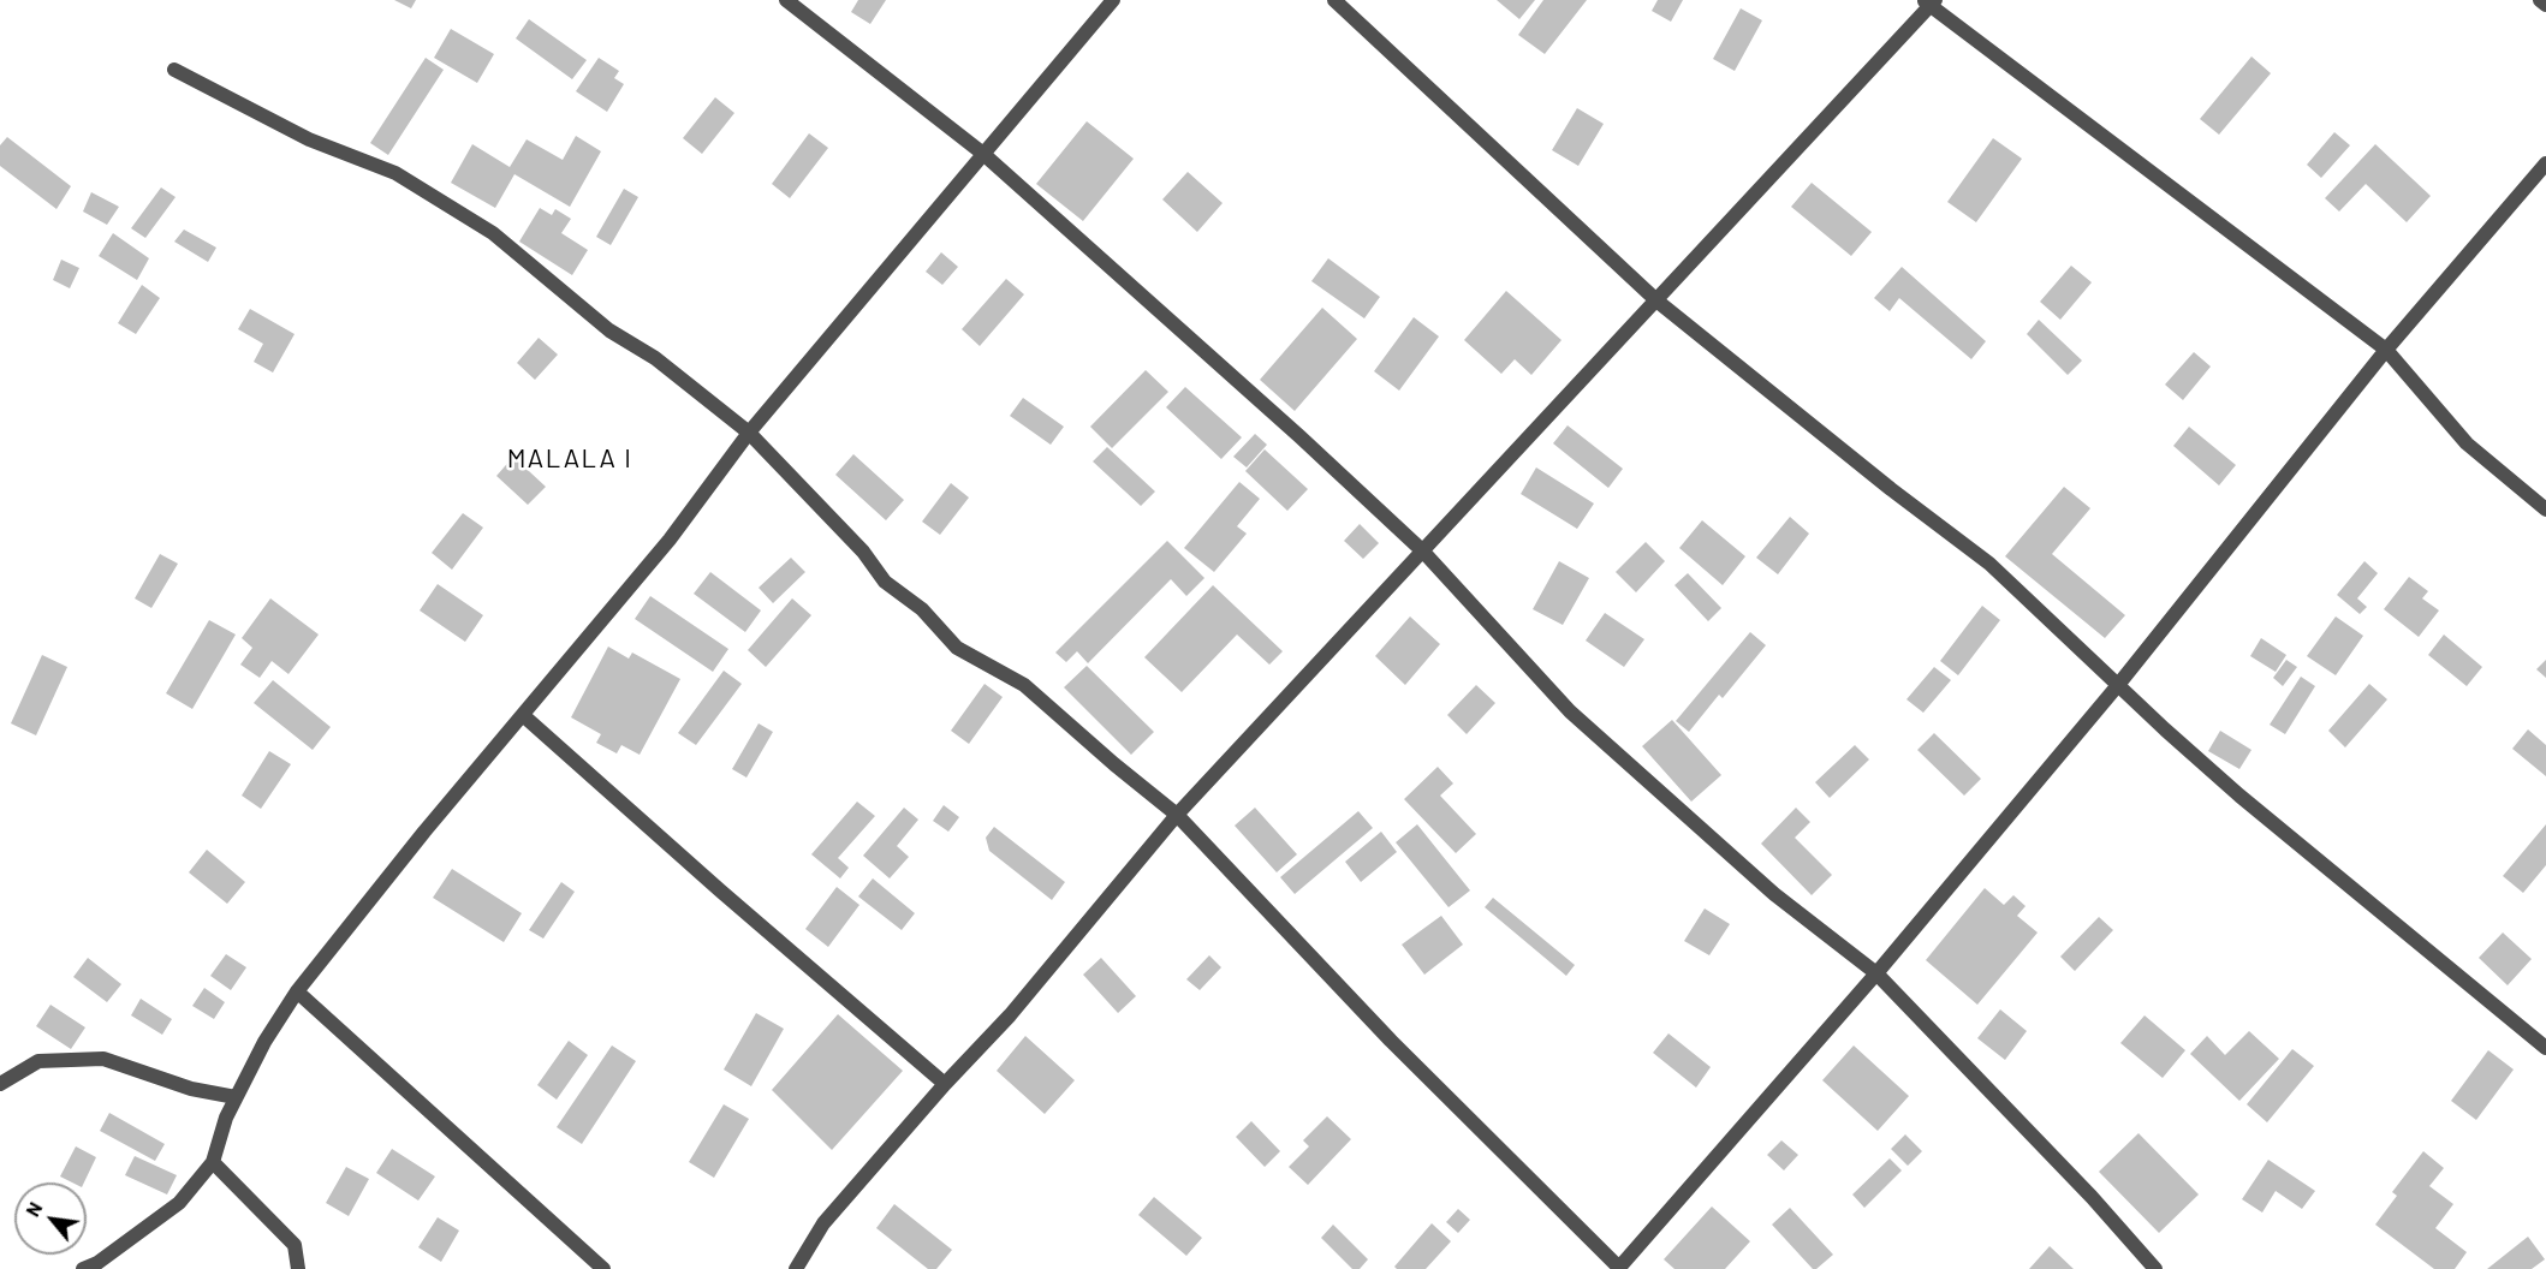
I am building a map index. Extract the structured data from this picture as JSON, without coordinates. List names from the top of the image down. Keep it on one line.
{"districts":["MALALA I"],"north":"top left"}
